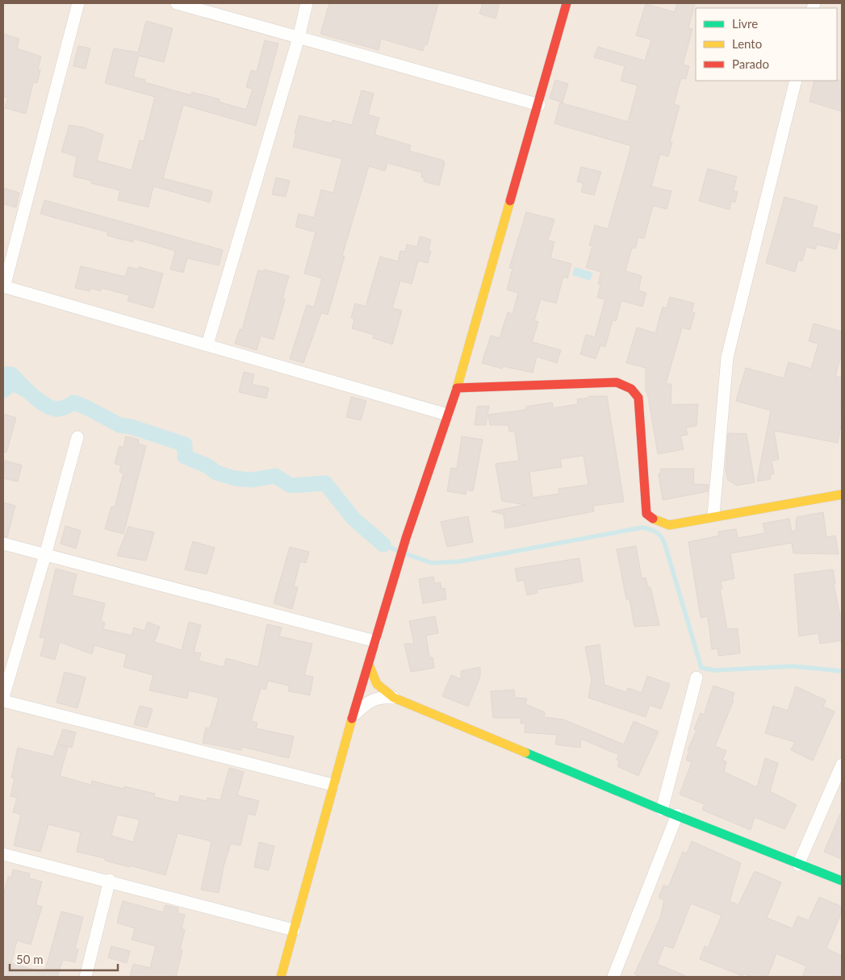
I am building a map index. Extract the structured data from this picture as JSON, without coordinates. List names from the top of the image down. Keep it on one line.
{"legend":["Livre","Lento","Parado"],"scale_bar":"50 m"}
